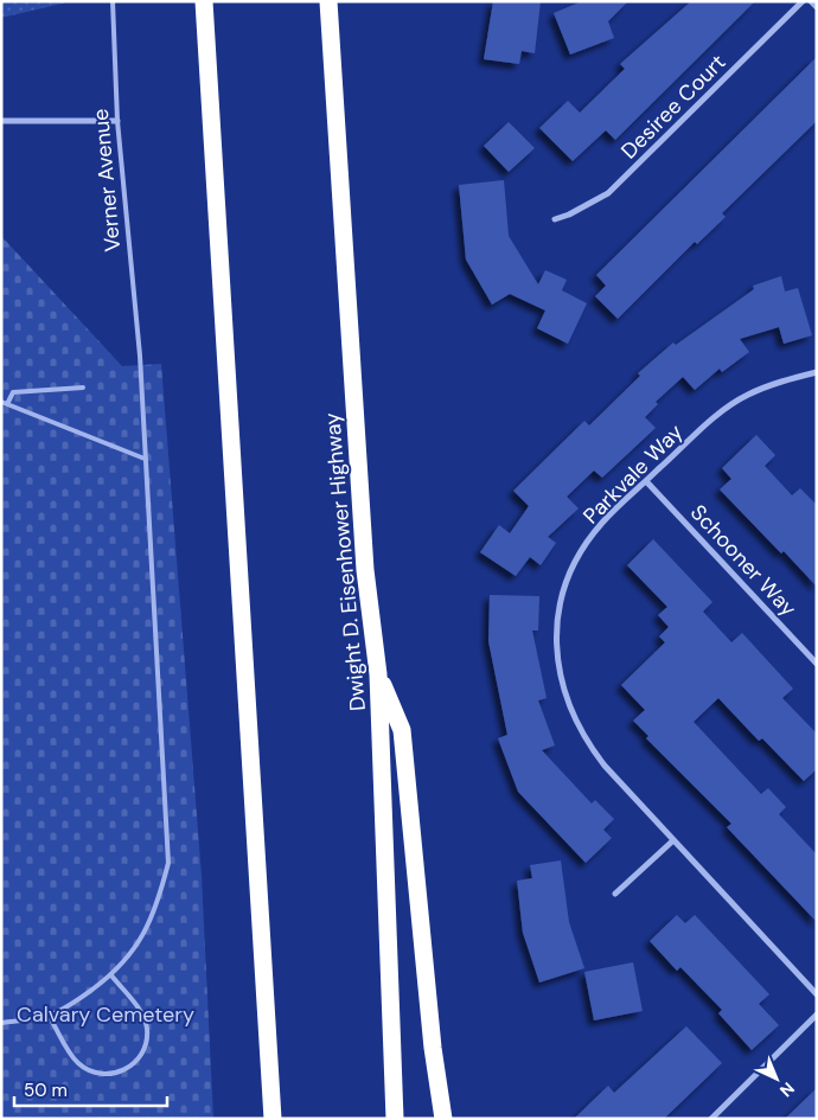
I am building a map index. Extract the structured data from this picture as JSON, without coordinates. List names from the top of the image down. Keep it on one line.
{"streets":{"highway":["Dwight D. Eisenhower Highway"],"street":["Desiree Court","Parkvale Way","Schooner Way"],"lane":["Verner Avenue"]},"crossings":[["Parkvale Way","Schooner Way"]],"parks":["Calvary Cemetery"],"scale_bar":"50 m","north":"bottom right"}
